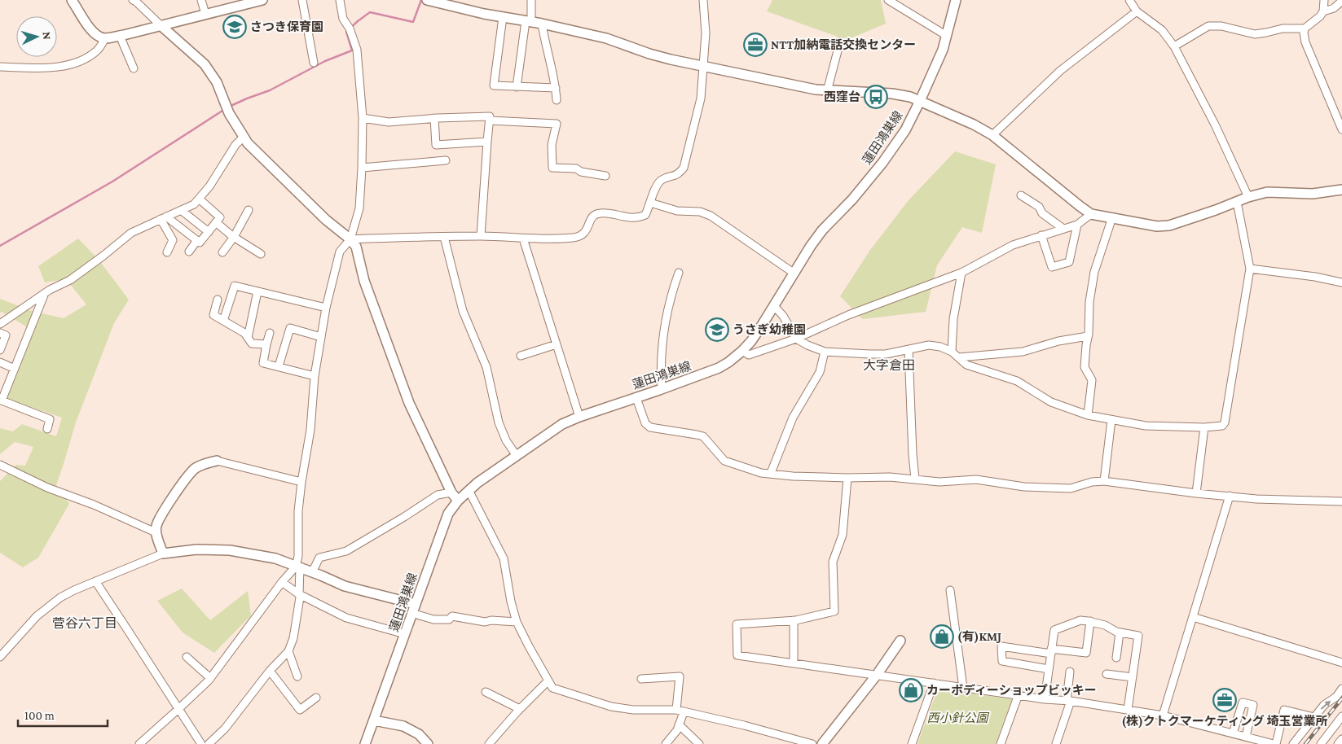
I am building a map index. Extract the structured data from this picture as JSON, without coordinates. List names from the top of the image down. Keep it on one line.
{"streets":{"street":["蓮田鴻巣線"]},"districts":["大字倉田","菅谷六丁目"],"parks":["西小針公園"],"places":{"school or university":["さつき保育園","うさぎ幼稚園"],"office":["NTT加納電話交換センター","(株)クトクマーケティング 埼玉営業所"],"bus stop":["西窪台"],"shop":["(有)KMJ","カーボディーショップビッキー"]},"scale_bar":"100 m","north":"right"}
